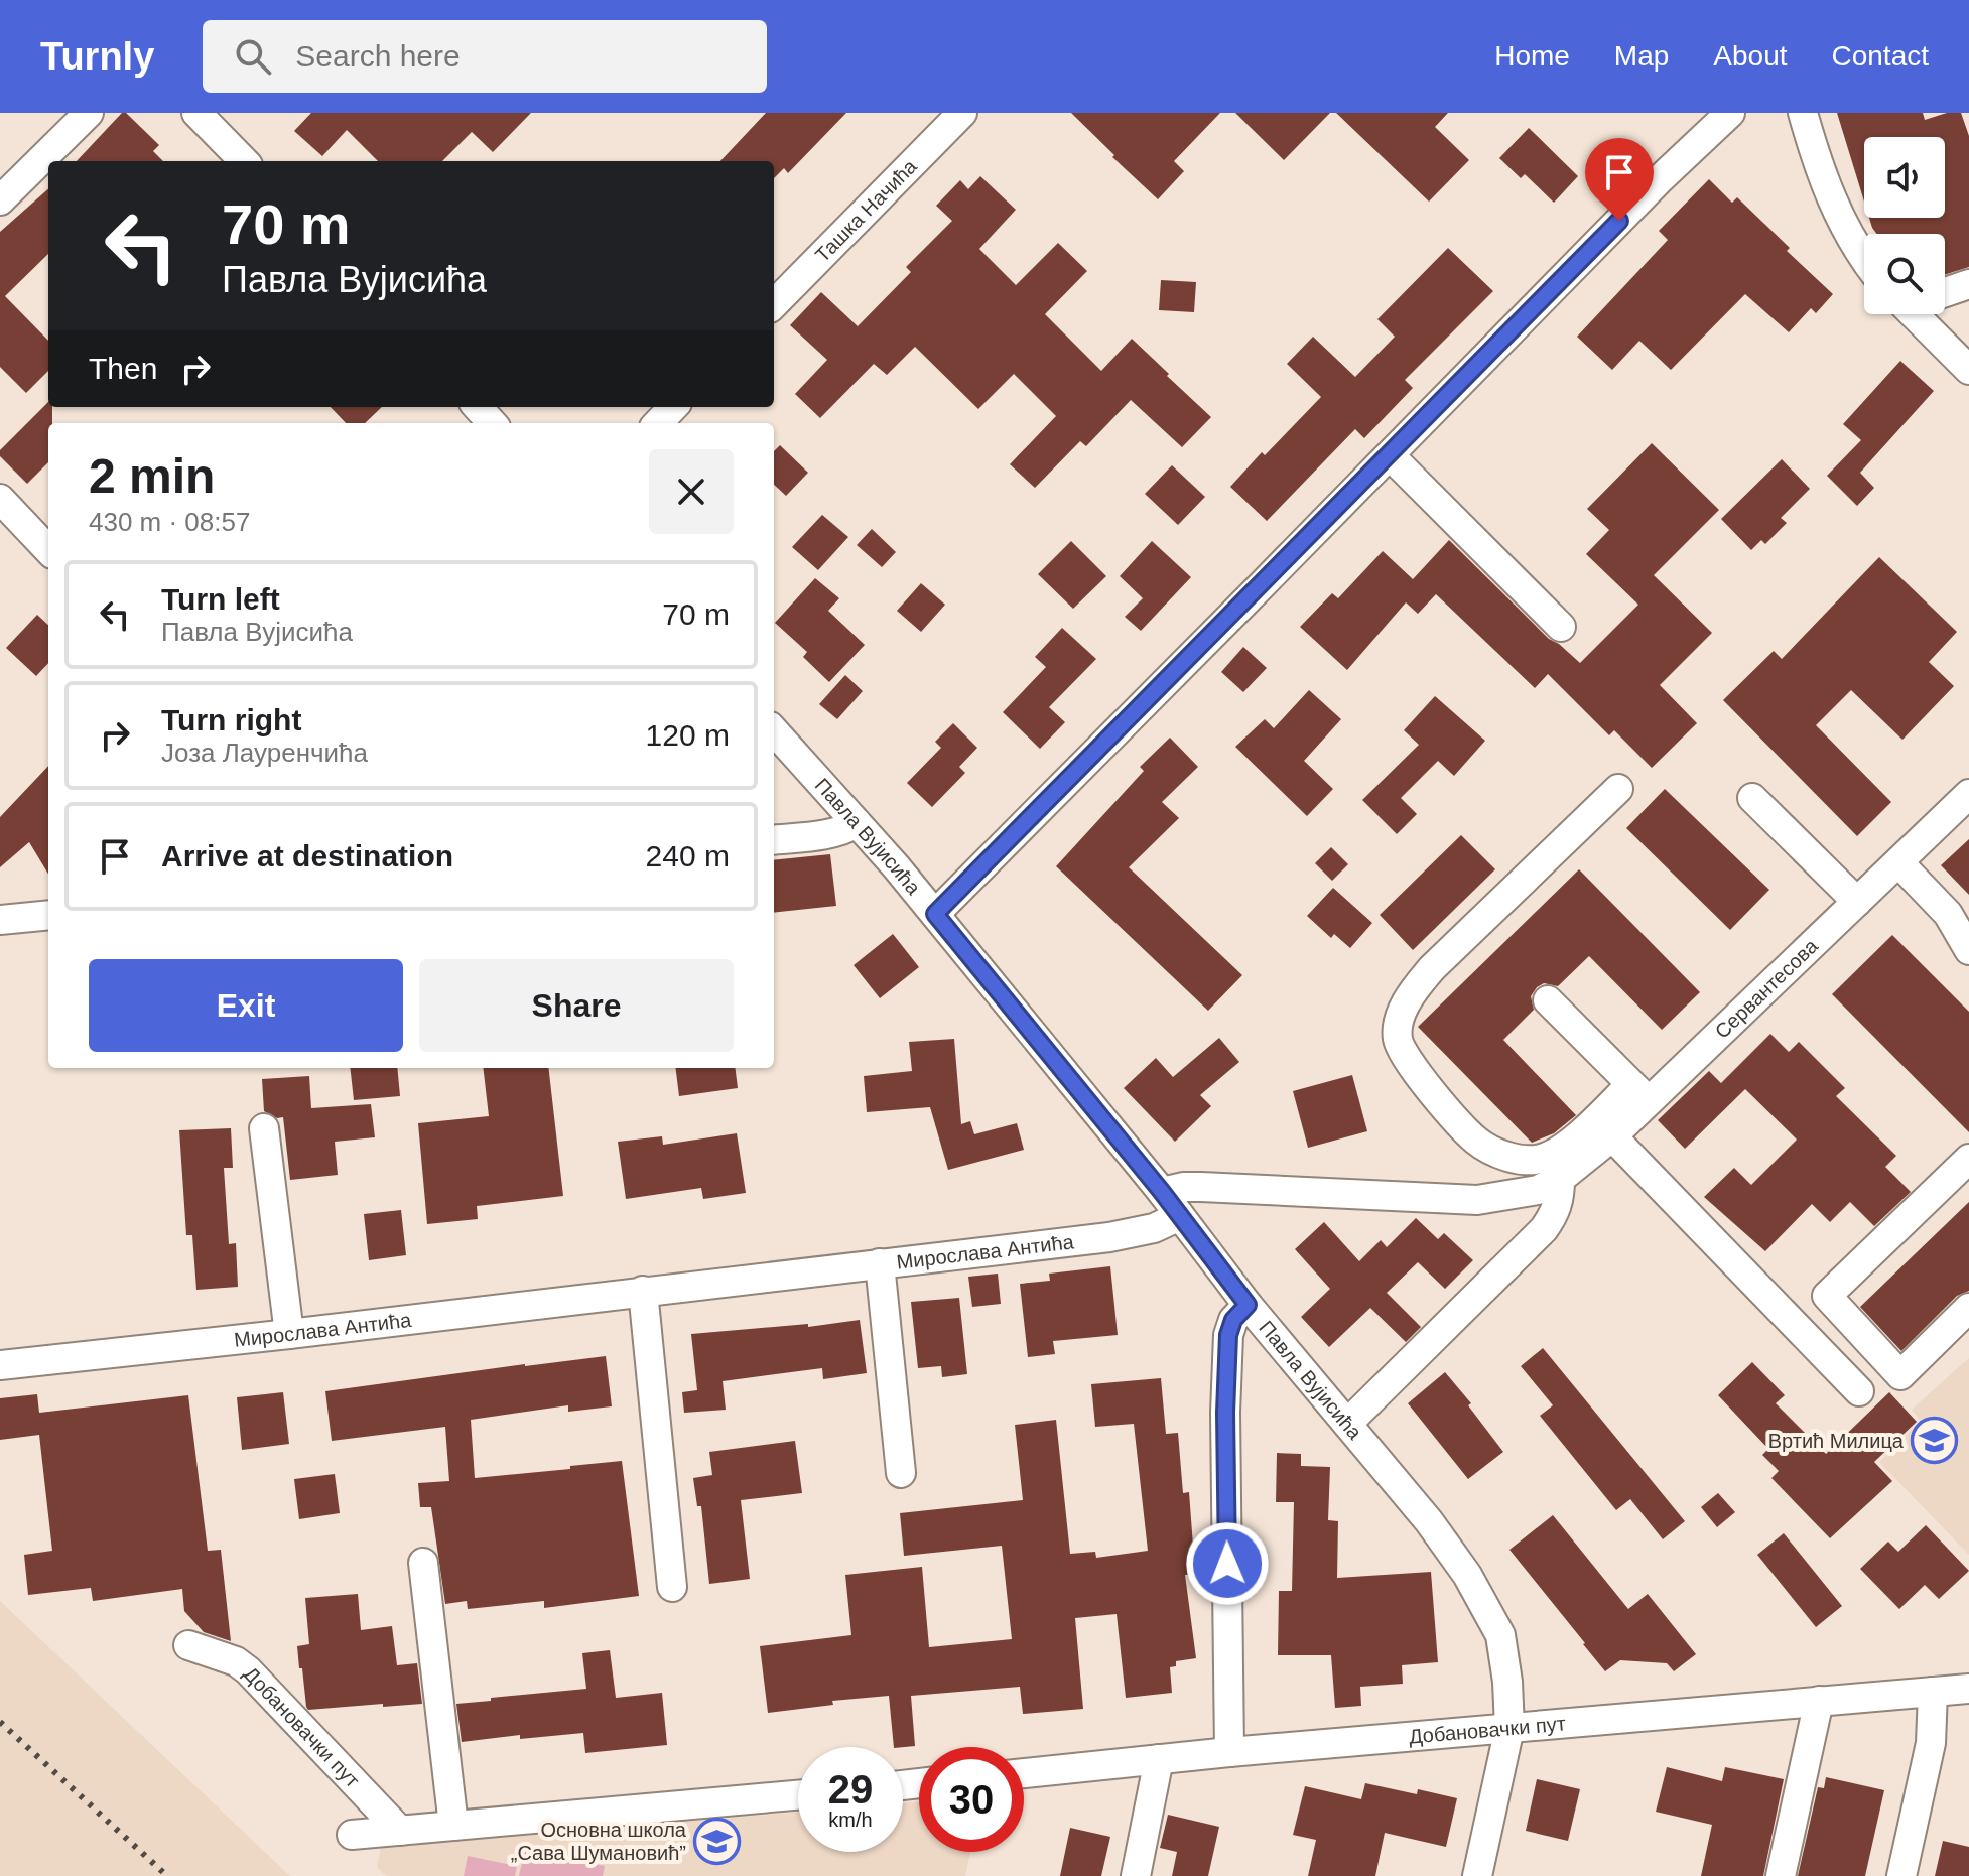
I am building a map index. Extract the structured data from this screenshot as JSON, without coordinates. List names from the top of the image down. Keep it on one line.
{"streets":{"street":["Ташка Начића","Павла Вујисића","Сервантесова","Мирослава Антића","Добановачки пут"]},"crossings":[["Павла Вујисића","Сервантесова"],["Павла Вујисића","Мирослава Антића"],["Павла Вујисића","Добановачки пут"]],"places":{"school or university":["Вртић Милица","Основна школа „Сава Шумановић”"]},"page":{"header":"Turnly","search":"Search here","nav":["Home","Map","About","Contact"],"turn":["70 m","Павла Вујисића"],"then":"Then","heading":["2 min","430 m · 08:57"],"list":[{"name":"Turn left","note":"Павла Вујисића","value":"70 m"},{"name":"Turn right","note":"Јоза Лауренчића","value":"120 m"},{"name":"Arrive at destination","value":"240 m"}],"buttons":["Exit","Share"],"speed":"29 km/h","limit":"30"}}
